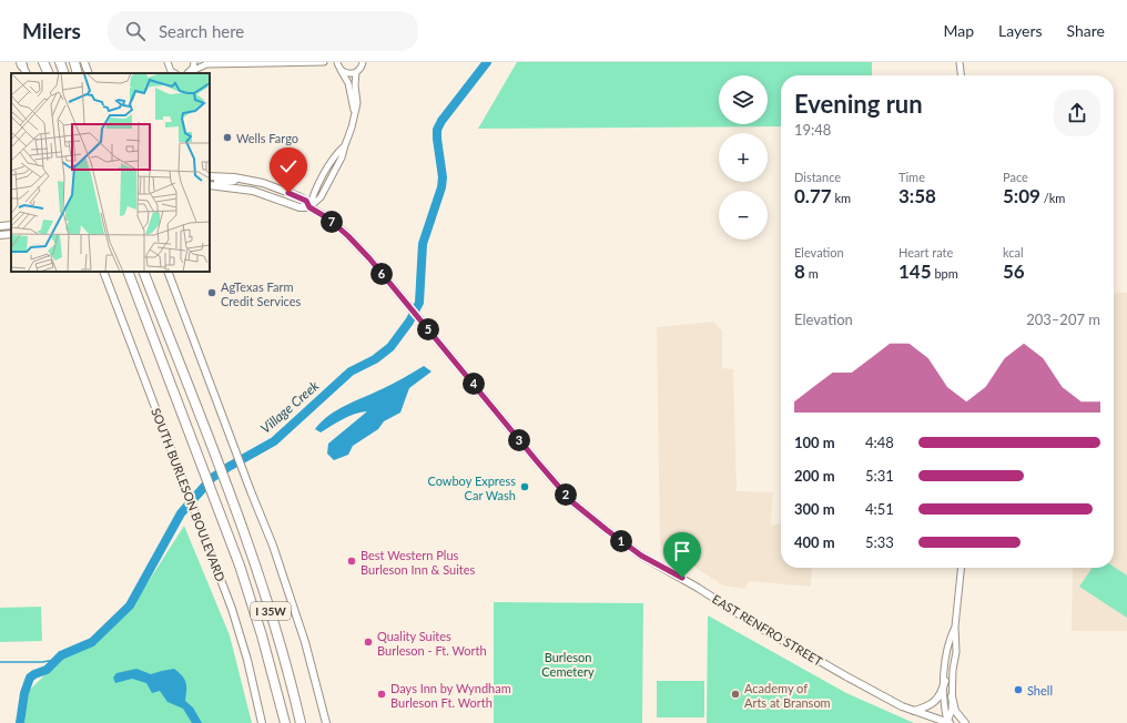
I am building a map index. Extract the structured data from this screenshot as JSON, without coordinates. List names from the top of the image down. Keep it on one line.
{"streets":{"highway":["I 35W"],"main road":["SOUTH BURLESON BOULEVARD","EAST RENFRO STREET"]},"water":["Village Creek"],"parks":["Burleson Cemetery"],"places":["Wells Fargo","AgTexas Farm Credit Services","Cowboy Express Car Wash","Best Western Plus Burleson Inn & Suites","Quality Suites Burleson - Ft. Worth","Shell","Days Inn by Wyndham Burleson Ft. Worth","Academy of Arts at Bransom"],"page":{"header":"Milers","search":"Search here","nav":["Map","Layers","Share"],"map_buttons":["+","−"],"heading":["Evening run","19:48"],"stats":[["Distance","0.77 km"],["Time","3:58"],["Pace","5:09 /km"],["Elevation","8 m"],["Heart rate","145 bpm"],["kcal","56"]],"pins":["7","6","5","4","3","2","1"],"chart":["Elevation","203–207 m"],"list":[{"name":"100 m","note":"4:48"},{"name":"200 m","note":"5:31"},{"name":"300 m","note":"4:51"},{"name":"400 m","note":"5:33"}]}}
